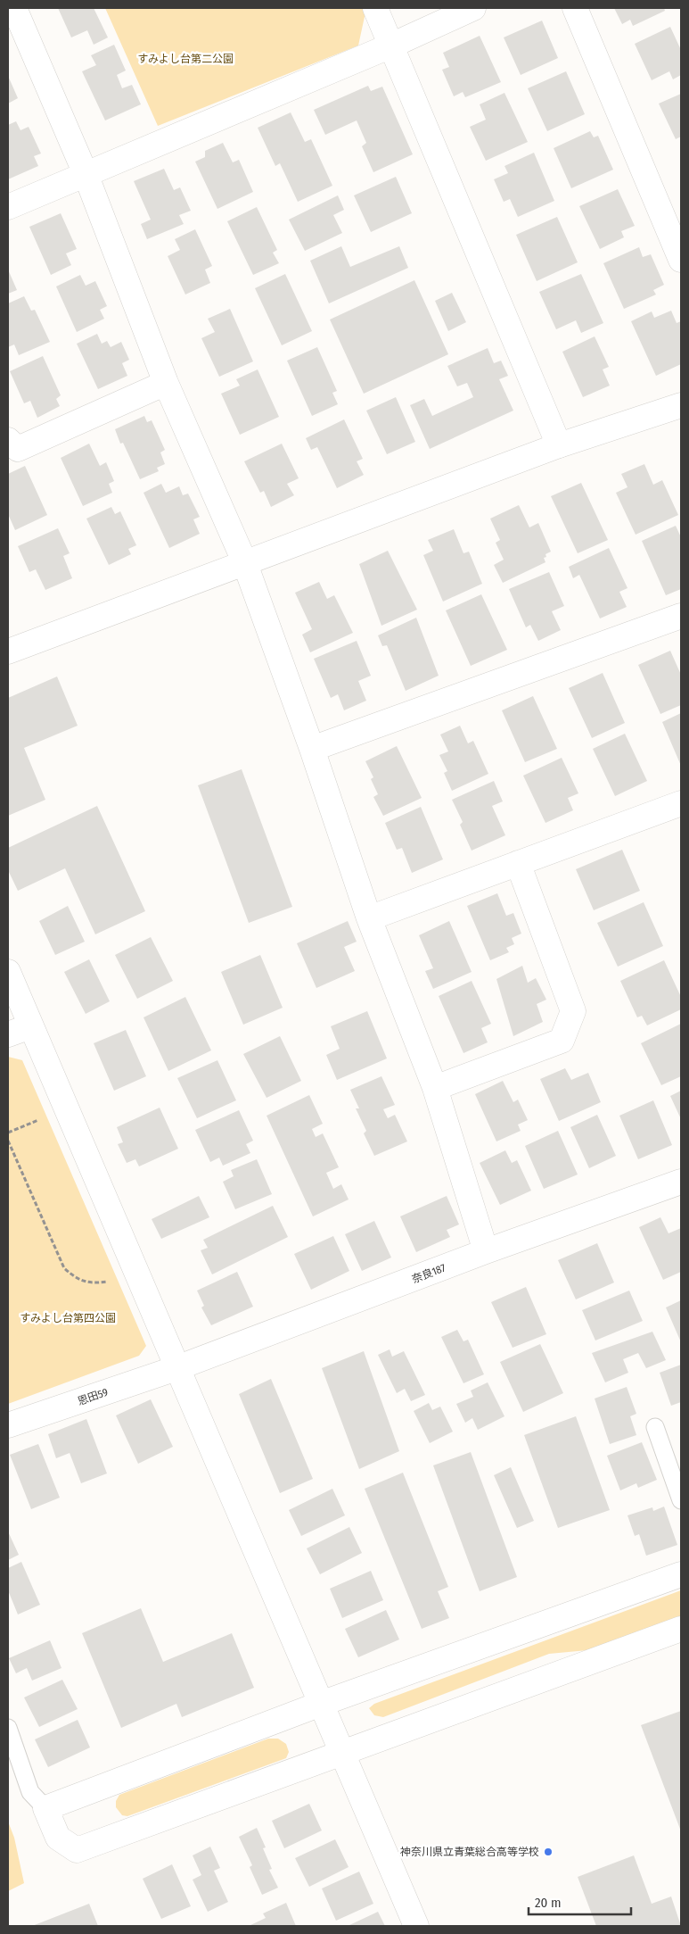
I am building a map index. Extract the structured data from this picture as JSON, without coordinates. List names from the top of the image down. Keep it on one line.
{"streets":{"street":["奈良187","恩田59"]},"crossings":[["奈良187","恩田59"]],"parks":["すみよし台第二公園","すみよし台第四公園"],"places":["神奈川県立青葉総合高等学校"],"scale_bar":"20 m"}
